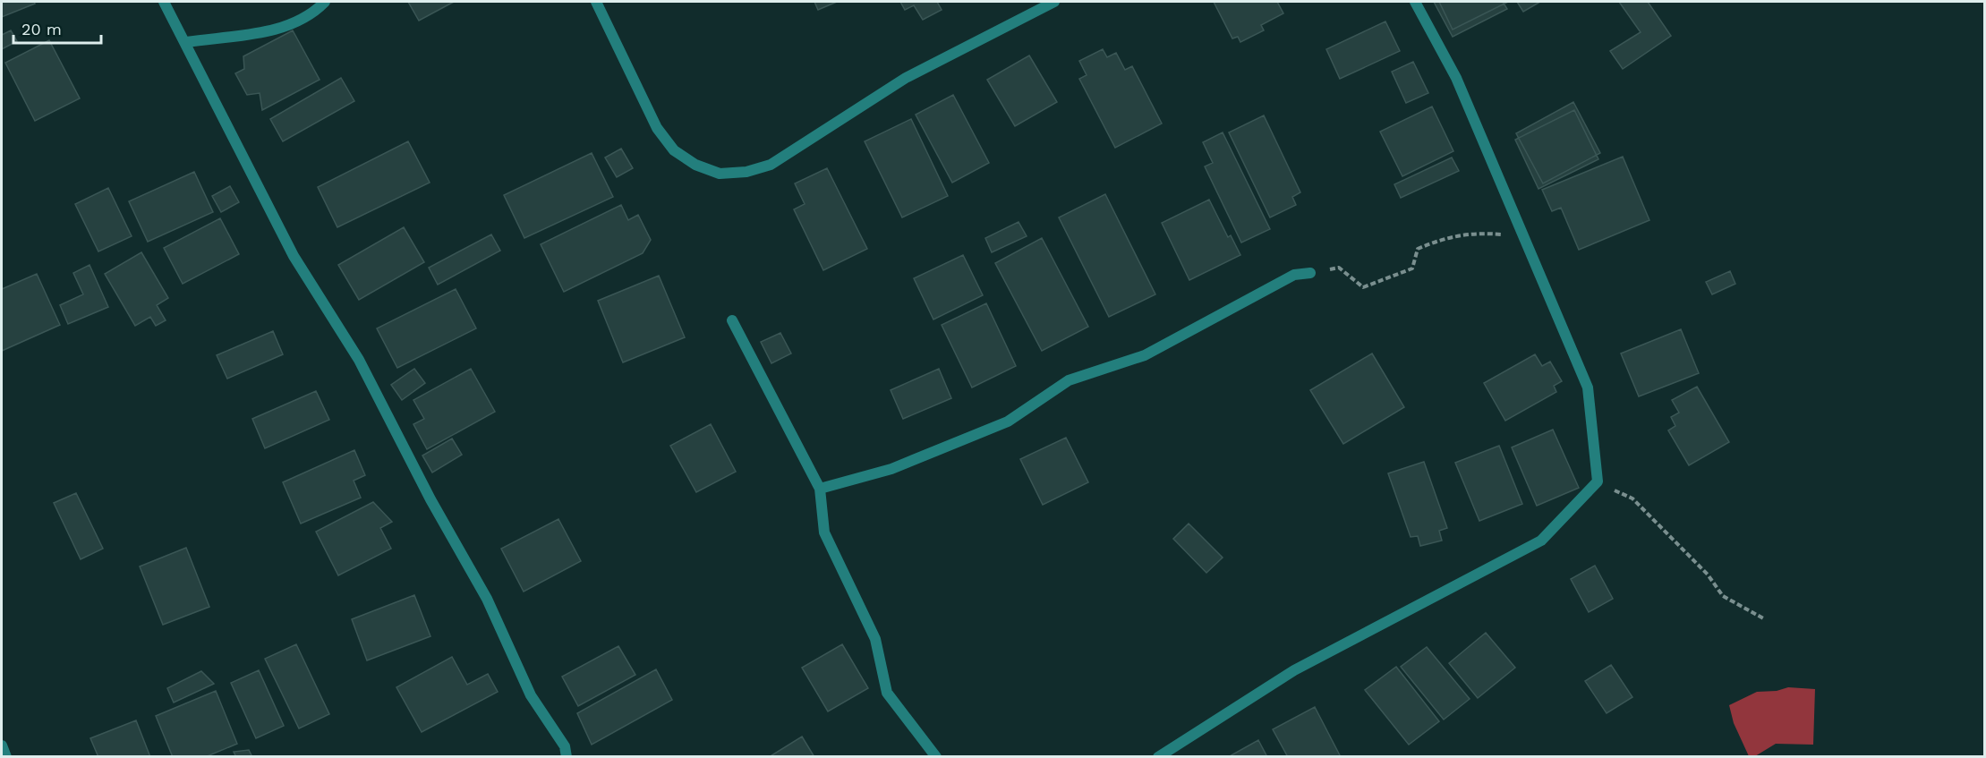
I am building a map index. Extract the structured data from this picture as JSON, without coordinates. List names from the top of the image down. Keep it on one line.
{"scale_bar":"20 m"}
